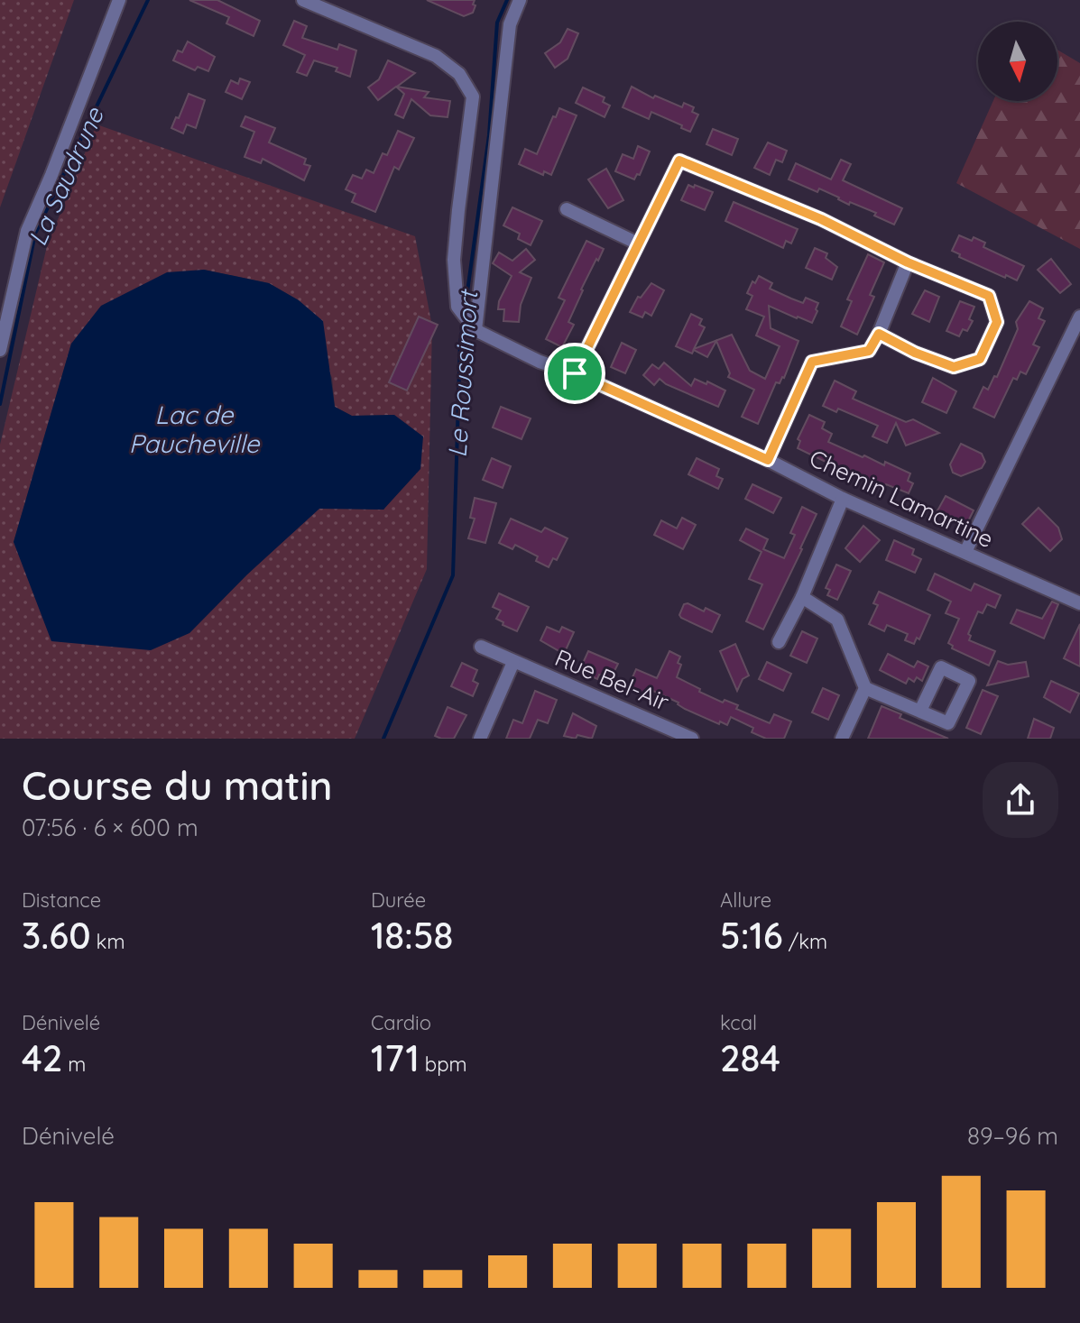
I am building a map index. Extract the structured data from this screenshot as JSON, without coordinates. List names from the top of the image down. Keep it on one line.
{"streets":{"street":["Chemin Lamartine","Rue Bel-Air"]},"water":["La Saudrune","Le Roussimort","Lac de Paucheville"],"north":"bottom","page":{"heading":["Course du matin","07:56 · 6 × 600 m"],"stats":[["Distance","3.60 km"],["Durée","18:58"],["Allure","5:16 /km"],["Dénivelé","42 m"],["Cardio","171 bpm"],["kcal","284"]],"chart":["Dénivelé","89–96 m"]}}
